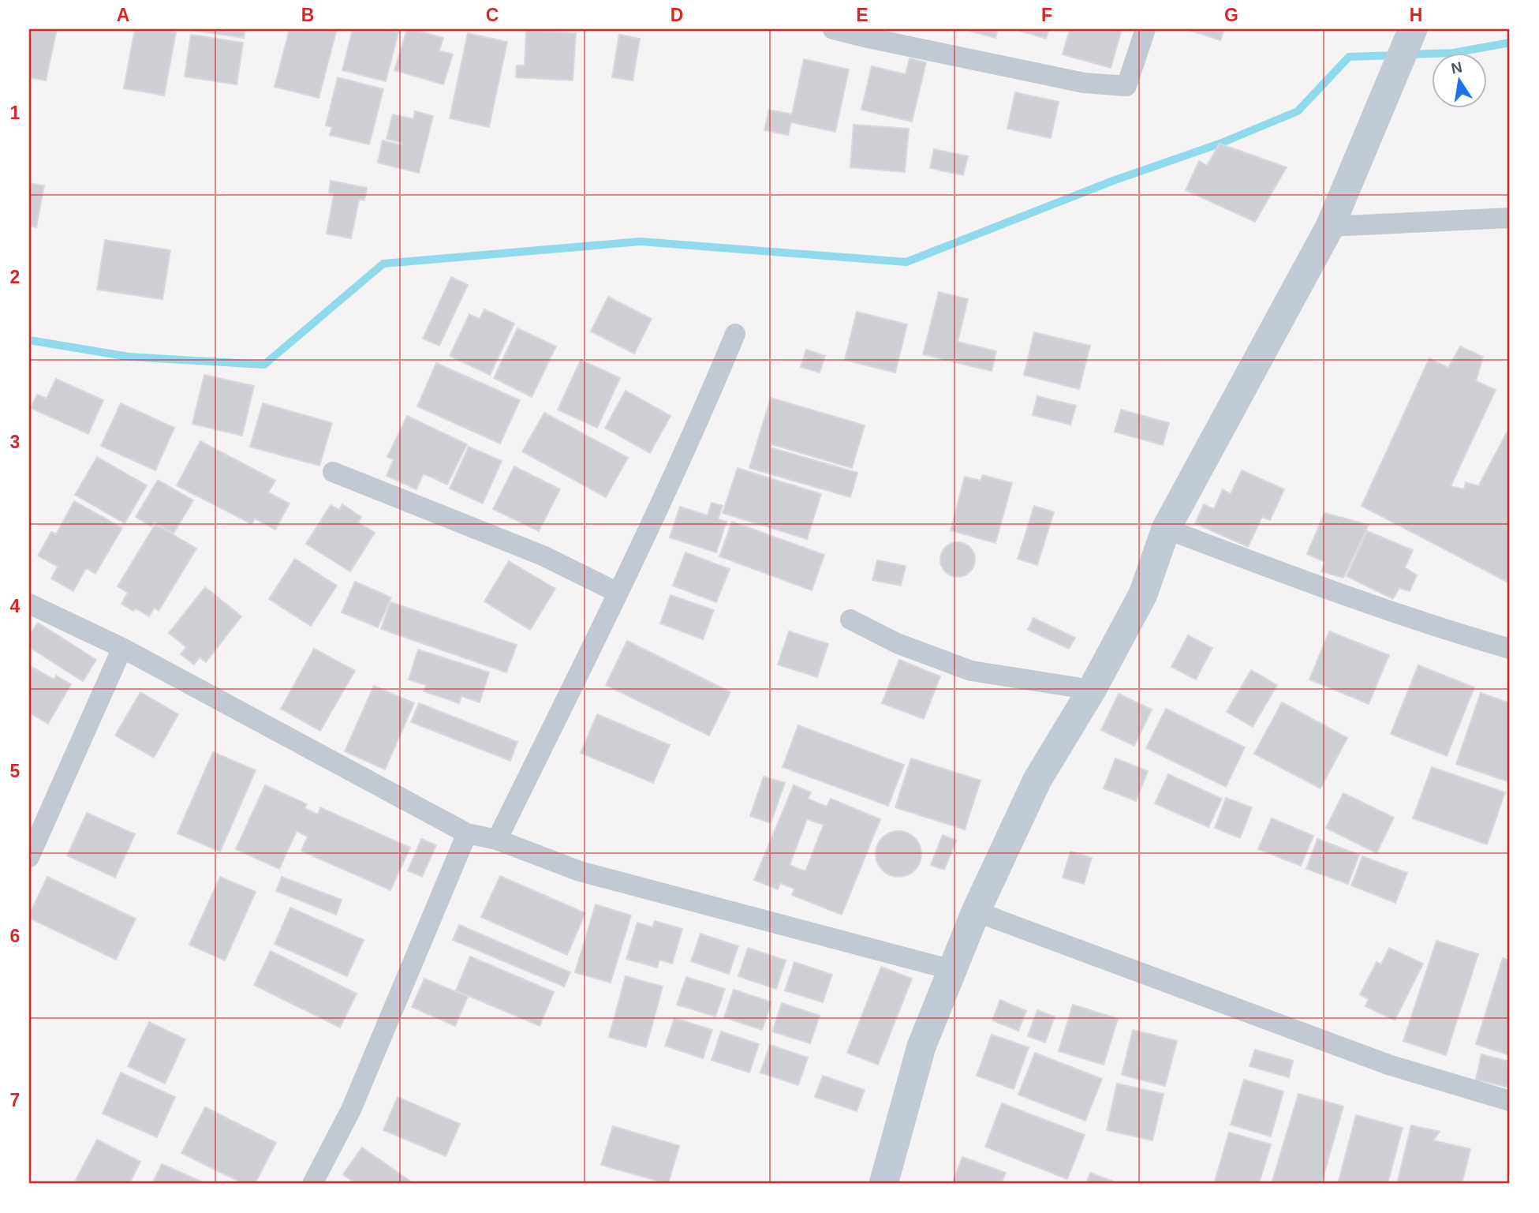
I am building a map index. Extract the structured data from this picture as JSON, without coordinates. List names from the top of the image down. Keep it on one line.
{"north":"top","grid":{"columns":["A","B","C","D","E","F","G","H"],"rows":["1","2","3","4","5","6","7"]}}
